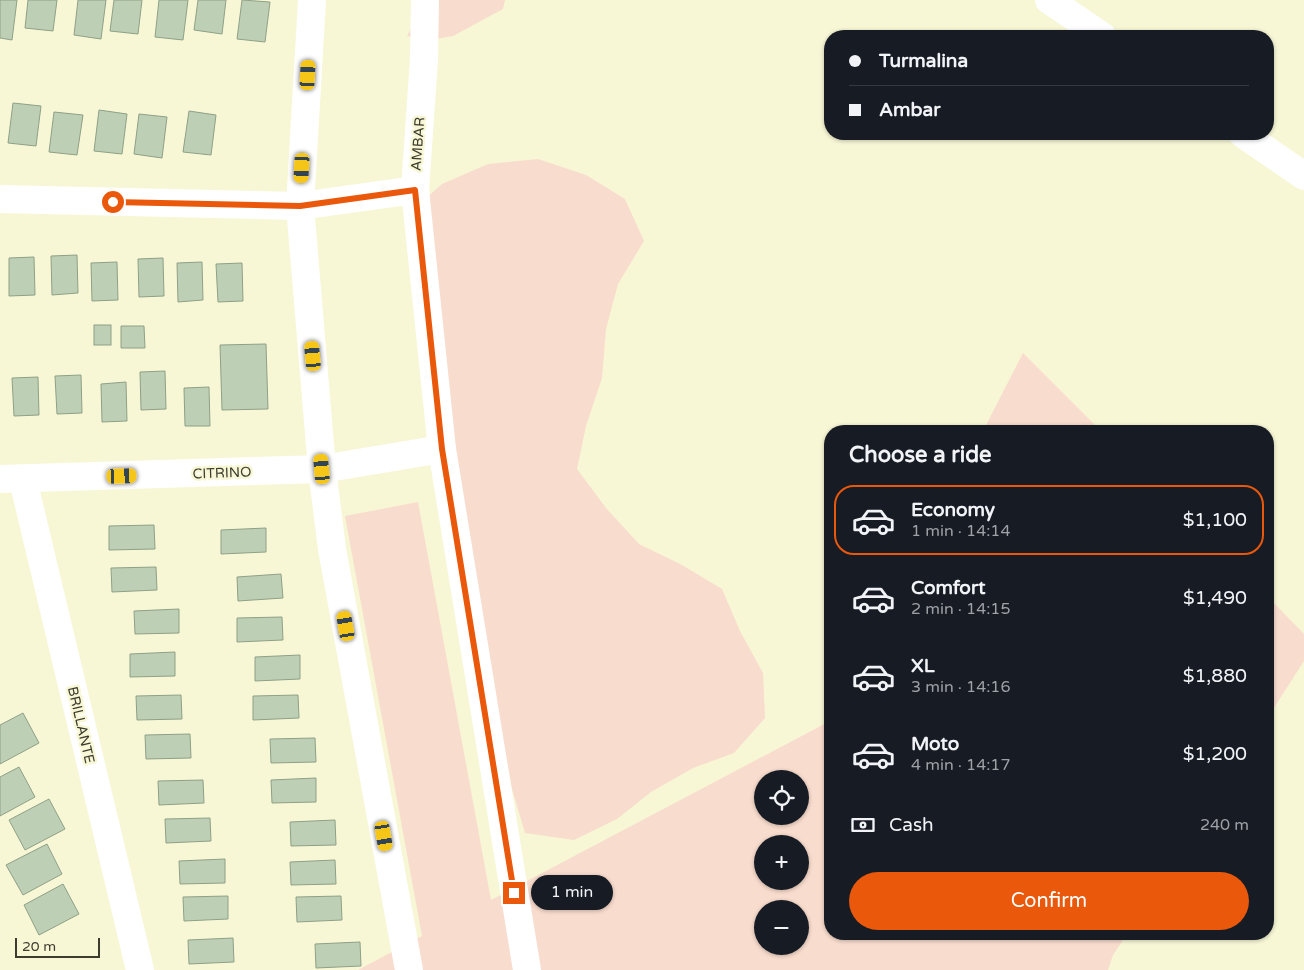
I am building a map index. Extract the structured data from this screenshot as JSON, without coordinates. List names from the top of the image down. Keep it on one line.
{"streets":{"street":["AMBAR","CITRINO","BRILLANTE"]},"crossings":[["AMBAR","CITRINO"],["CITRINO","BRILLANTE"]],"scale_bar":"20 m","page":{"banner":["Turmalina","Ambar"],"heading":"Choose a ride","list":[{"name":"Economy","note":"1 min · 14:14","value":"$1,100"},{"name":"Comfort","note":"2 min · 14:15","value":"$1,490"},{"name":"XL","note":"3 min · 14:16","value":"$1,880"},{"name":"Moto","note":"4 min · 14:17","value":"$1,200"}],"map_buttons":["+","−"],"pay":["Cash","240 m"],"buttons":"Confirm","bubble":"1 min","scale":"20 m"}}
